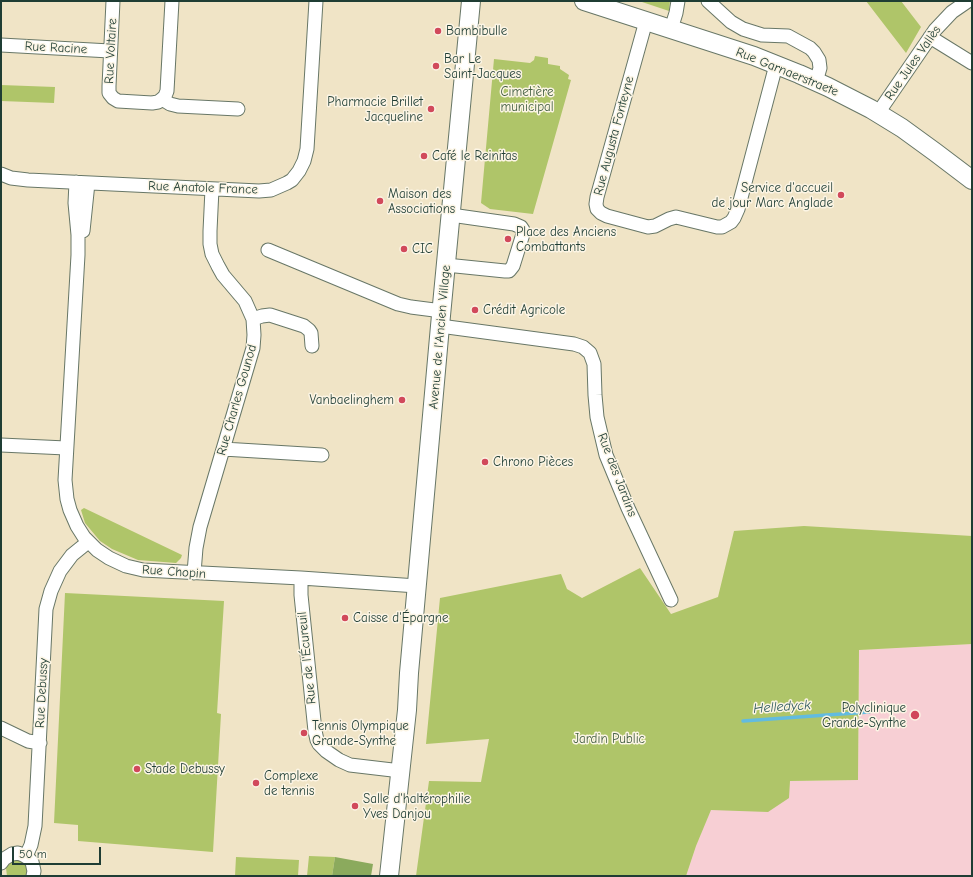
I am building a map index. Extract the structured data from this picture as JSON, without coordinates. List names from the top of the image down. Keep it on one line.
{"streets":{"street":["Rue Racine","Rue Voltaire","Rue Jules Vallès","Rue Garnaerstraete","Rue Augusta Fonteyne","Rue Anatole France","Avenue de l'Ancien Village","Rue Charles Gounod","Rue des Jardins","Rue Chopin","Rue de l'Écureuil","Rue Debussy"]},"crossings":[["Rue Racine","Rue Voltaire"],["Rue Jules Vallès","Rue Garnaerstraete"],["Rue Garnaerstraete","Rue Augusta Fonteyne"],["Rue Anatole France","Rue Charles Gounod"],["Rue Anatole France","Rue Chopin"],["Avenue de l'Ancien Village","Rue des Jardins"],["Avenue de l'Ancien Village","Rue Chopin"],["Avenue de l'Ancien Village","Rue de l'Écureuil"],["Rue Charles Gounod","Rue Chopin"],["Rue Chopin","Rue de l'Écureuil"],["Rue Chopin","Rue Debussy"]],"water":["Helledyck"],"parks":["Cimetière municipal","Jardin Public"],"places":["Bambibulle","Bar Le Saint-Jacques","Pharmacie Brillet Jacqueline","Café le Reinitas","Service d'accueil de jour Marc Anglade","Maison des Associations","Place des Anciens Combattants","CIC","Crédit Agricole","Vanbaelinghem","Chrono Pièces","Caisse d'Épargne","Polyclinique Grande-Synthe","Tennis Olympique Grande-Synthe","Stade Debussy","Complexe de tennis","Salle d'haltérophilie Yves Danjou"],"scale_bar":"50 m"}
